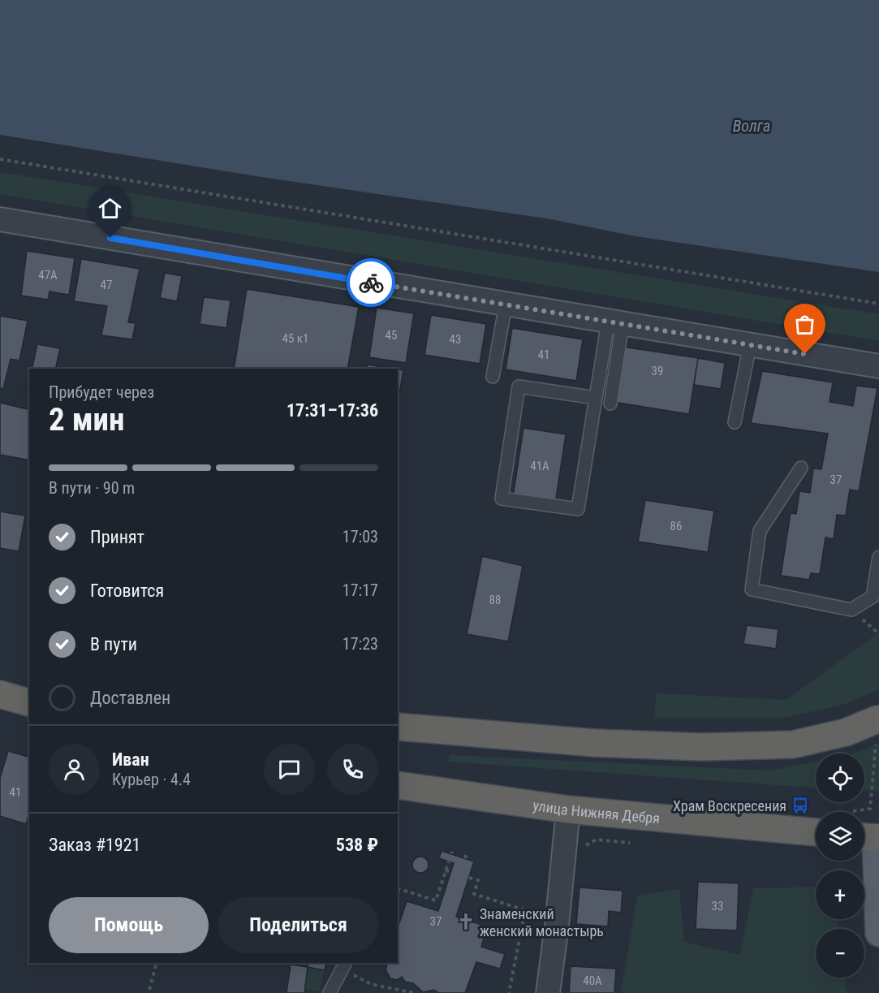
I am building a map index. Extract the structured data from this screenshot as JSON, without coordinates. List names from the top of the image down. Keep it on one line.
{"streets":{"highway":["улица Нижняя Дебря"]},"water":["Волга"],"places":{"bus stop":["Храм Воскресения"],"church":["Знаменский женский монастырь"]},"house_numbers":["47А","47","45","45 к1","43","41","39","41А","37","86","88","41","33","37","40А"],"page":{"heading":["2 мин","Прибудет через","17:31–17:36"],"panel":["Иван","Курьер · 4.4","Заказ #1921","538 ₽"],"bar":"В пути · 90 m","list":[["Принят","17:03"],["Готовится","17:17"],["В пути","17:23"],"Доставлен"],"map_buttons":["+","−"],"buttons":["Помощь","Поделиться"]}}
